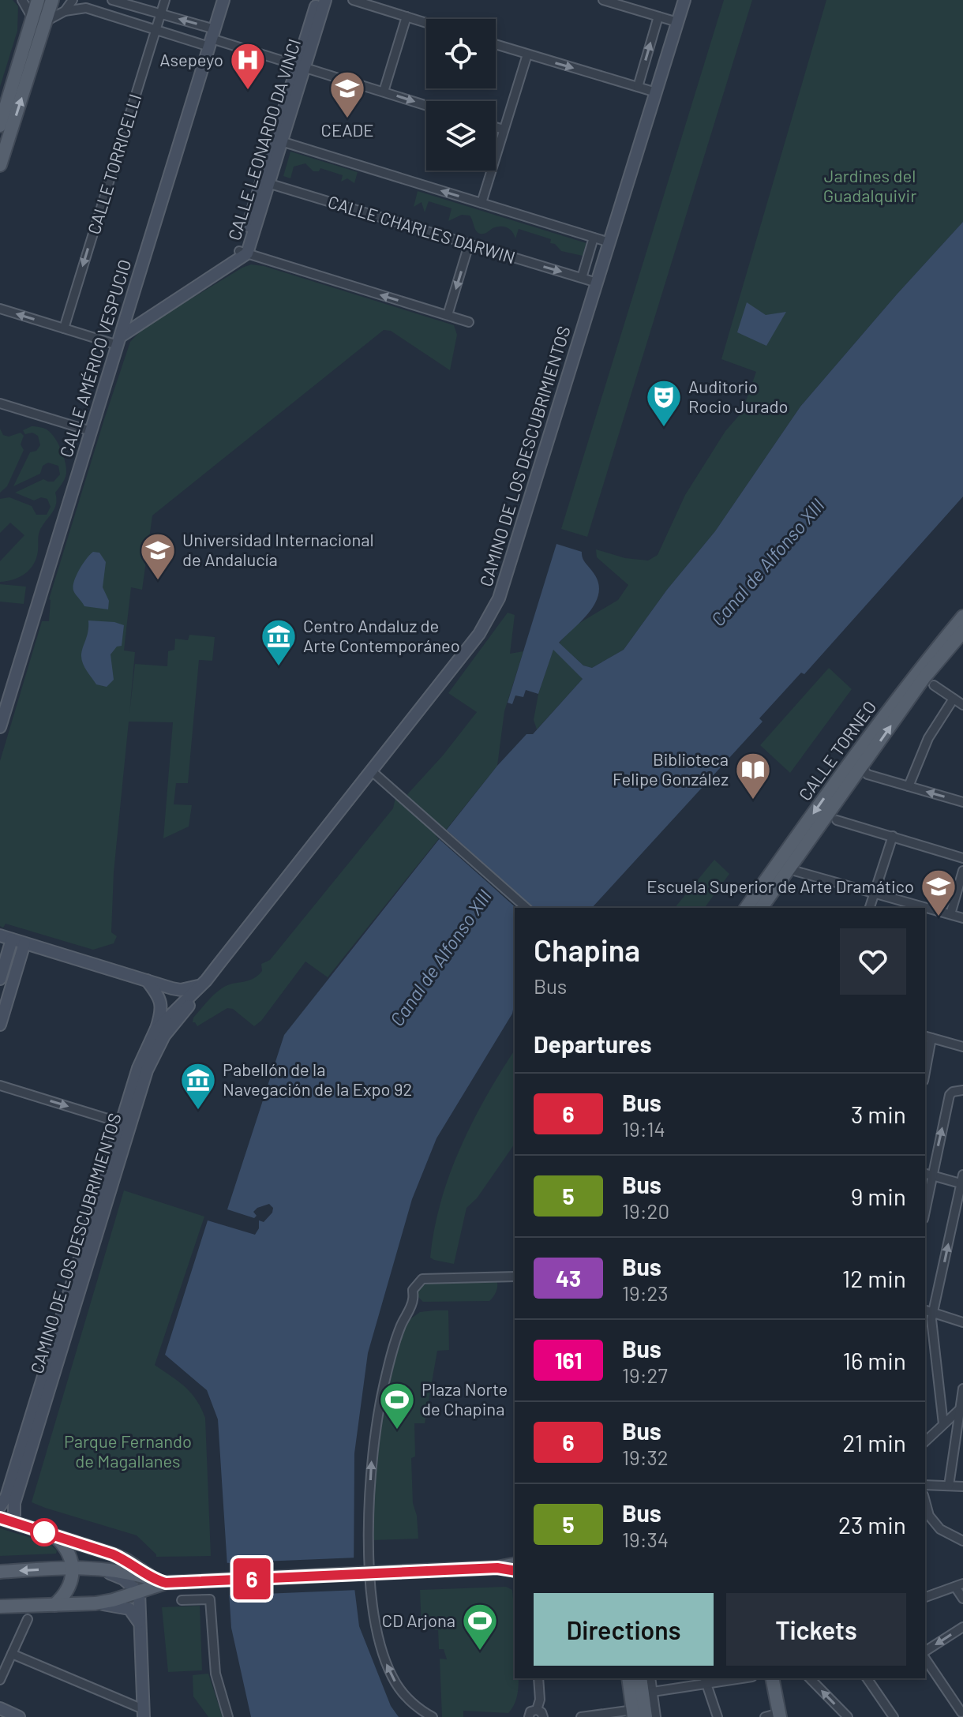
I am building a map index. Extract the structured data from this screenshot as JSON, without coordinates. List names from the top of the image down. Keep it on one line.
{"streets":{"main road":["CALLE TORNEO"],"street":["CALLE LEONARDO DA VINCI","CALLE TORRICELLI","CALLE CHARLES DARWIN","CALLE AMÉRICO VESPUCIO","CAMINO DE LOS DESCUBRIMIENTOS"]},"crossings":[["CALLE LEONARDO DA VINCI","CALLE CHARLES DARWIN"],["CALLE LEONARDO DA VINCI","CALLE AMÉRICO VESPUCIO"],["CALLE CHARLES DARWIN","CAMINO DE LOS DESCUBRIMIENTOS"]],"one_way":["CALLE TORRICELLI"],"water":["Canal de Alfonso XIII"],"parks":["Jardines del Guadalquivir","Parque Fernando de Magallanes"],"places":{"hospital":["Asepeyo"],"school or university":["CEADE","Universidad Internacional de Andalucía","Escuela Superior de Arte Dramático"],"theatre":["Auditorio Rocio Jurado"],"museum":["Centro Andaluz de Arte Contemporáneo","Pabellón de la Navegación de la Expo 92"],"library":["Biblioteca Felipe González"],"sports":["Plaza Norte de Chapina","CD Arjona"]},"lines":["bus line 6"],"page":{"on_map":"6","heading":[["Chapina","Bus"],"Departures"],"list":[{"mark":"6","name":"Bus","note":"19:14","value":"3 min"},{"mark":"5","name":"Bus","note":"19:20","value":"9 min"},{"mark":"43","name":"Bus","note":"19:23","value":"12 min"},{"mark":"161","name":"Bus","note":"19:27","value":"16 min"},{"mark":"6","name":"Bus","note":"19:32","value":"21 min"},{"mark":"5","name":"Bus","note":"19:34","value":"23 min"}],"buttons":["Directions","Tickets"]}}
